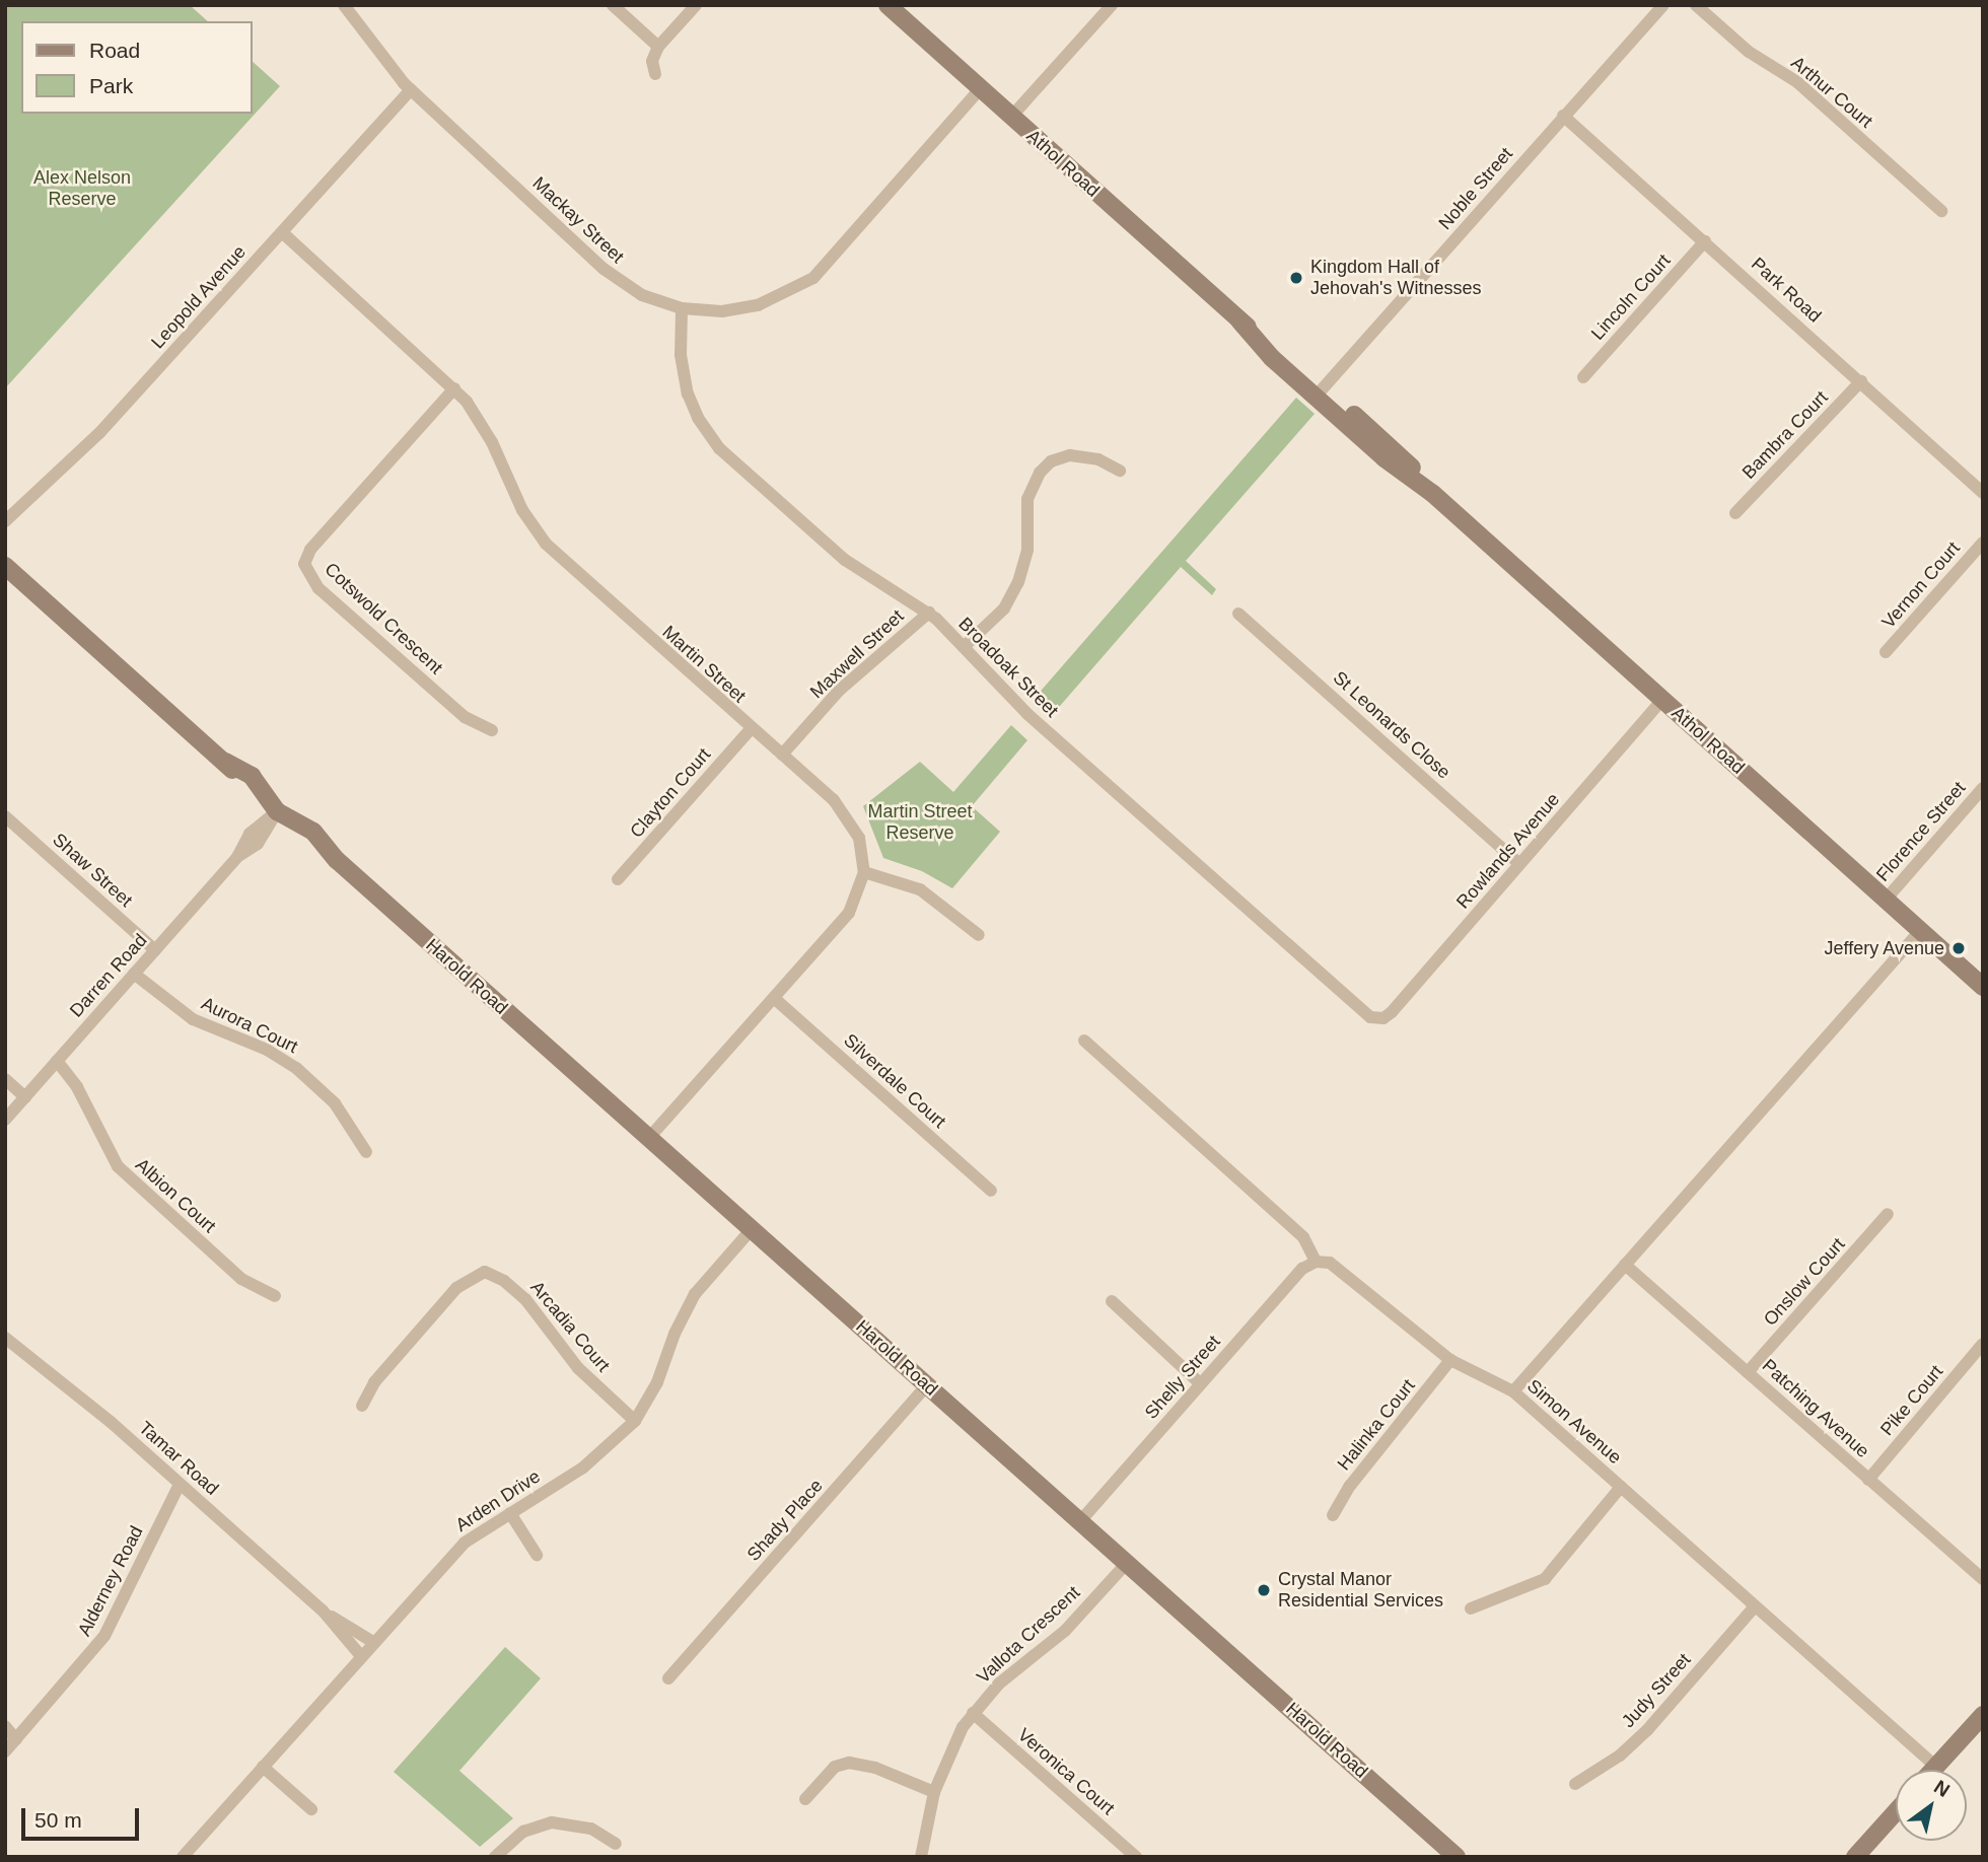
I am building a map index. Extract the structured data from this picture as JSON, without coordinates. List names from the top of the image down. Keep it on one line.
{"streets":{"street":["Arthur Court","Athol Road","Noble Street","Mackay Street","Park Road","Leopold Avenue","Lincoln Court","Bambra Court","Vernon Court","Cotswold Crescent","Maxwell Street","Martin Street","Broadoak Street","St Leonards Close","Clayton Court","Florence Street","Rowlands Avenue","Shaw Street","Darren Road","Harold Road","Aurora Court","Silverdale Court","Albion Court","Onslow Court","Arcadia Court","Shelly Street","Pike Court","Patching Avenue","Simon Avenue","Halinka Court","Tamar Road","Arden Drive","Shady Place","Alderney Road","Vallota Crescent","Judy Street","Veronica Court"]},"crossings":[["Athol Road","Noble Street"],["Athol Road","Mackay Street"],["Athol Road","Florence Street"],["Athol Road","Rowlands Avenue"],["Noble Street","Park Road"],["Mackay Street","Leopold Avenue"],["Mackay Street","Broadoak Street"],["Park Road","Lincoln Court"],["Park Road","Bambra Court"],["Leopold Avenue","Martin Street"],["Cotswold Crescent","Martin Street"],["Maxwell Street","Martin Street"],["Maxwell Street","Broadoak Street"],["Martin Street","Clayton Court"],["Martin Street","Harold Road"],["Martin Street","Silverdale Court"],["Broadoak Street","Rowlands Avenue"],["St Leonards Close","Rowlands Avenue"],["Shaw Street","Darren Road"],["Darren Road","Harold Road"],["Darren Road","Aurora Court"],["Darren Road","Albion Court"],["Harold Road","Shelly Street"],["Harold Road","Arden Drive"],["Harold Road","Shady Place"],["Harold Road","Vallota Crescent"],["Onslow Court","Patching Avenue"],["Arcadia Court","Arden Drive"],["Shelly Street","Simon Avenue"],["Pike Court","Patching Avenue"],["Simon Avenue","Halinka Court"],["Simon Avenue","Judy Street"],["Tamar Road","Arden Drive"],["Tamar Road","Alderney Road"],["Vallota Crescent","Veronica Court"]],"parks":["Alex Nelson Reserve","Martin Street Reserve"],"places":["Kingdom Hall of Jehovah's Witnesses","Jeffery Avenue","Crystal Manor Residential Services"],"legend":["Road","Park"],"scale_bar":"50 m","north":"top right"}
